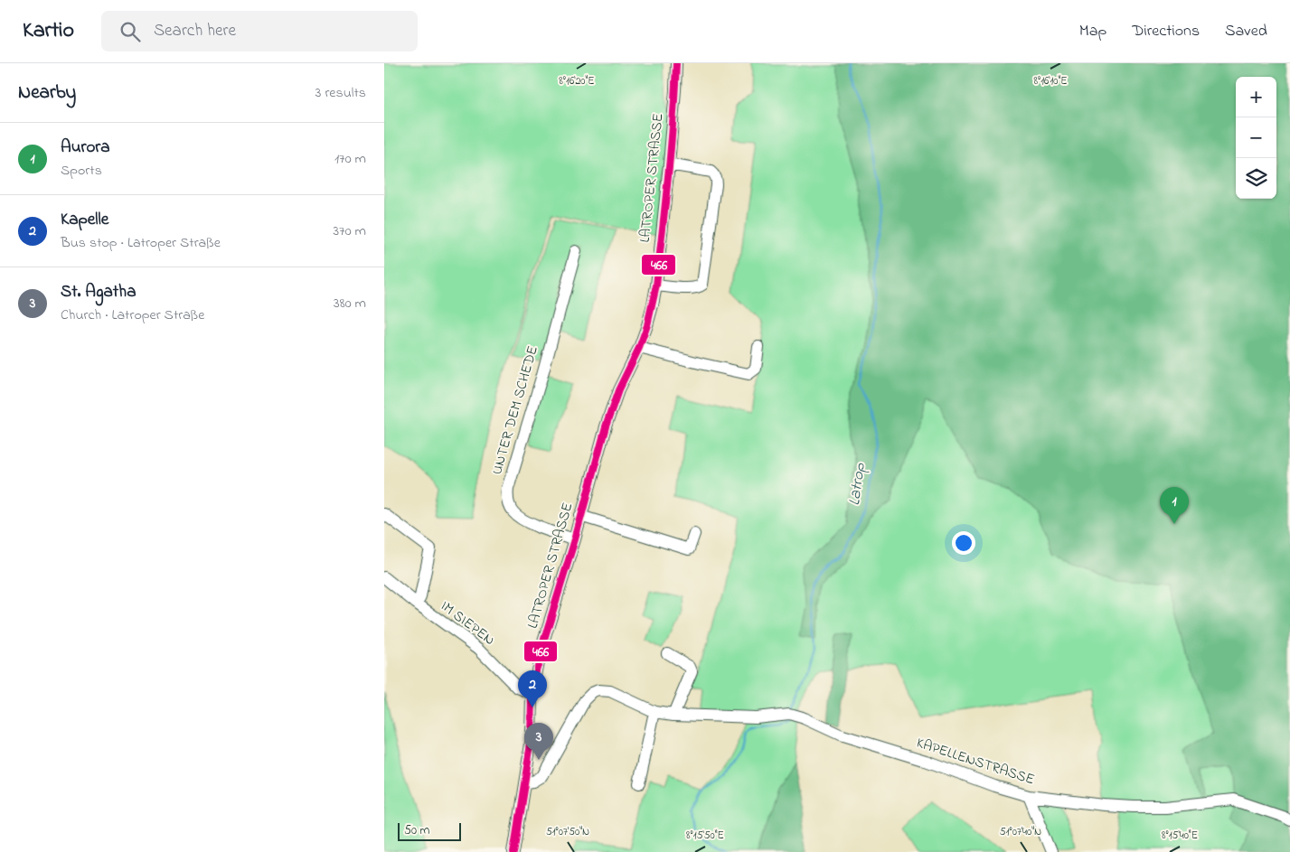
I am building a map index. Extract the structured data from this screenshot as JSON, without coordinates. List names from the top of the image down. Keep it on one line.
{"streets":{"street":["LATROPER STRASSE","UNTER DEM SCHEDE","IM SIEPEN","KAPELLENSTRASSE"]},"crossings":[["LATROPER STRASSE","UNTER DEM SCHEDE"],["LATROPER STRASSE","IM SIEPEN"],["LATROPER STRASSE","KAPELLENSTRASSE"]],"water":["Latrop"],"lines":["transit line 466"],"scale_bar":"50 m","page":{"header":"Kartio","search":"Search here","nav":["Map","Directions","Saved"],"heading":["Nearby","3 results"],"map_buttons":["+","−"],"list":[{"mark":"1","name":"Aurora","note":"Sports","value":"170 m"},{"mark":"2","name":"Kapelle","note":"Bus stop · Latroper Straße","value":"370 m"},{"mark":"3","name":"St. Agatha","note":"Church · Latroper Straße","value":"380 m"}],"pins":["1","2","3"],"scale":"50 m"},"coordinates":["8°16'20\"E","8°16'10\"E","51°07'50\"N","51°07'40\"N","8°15'50\"E","8°15'40\"E"]}
